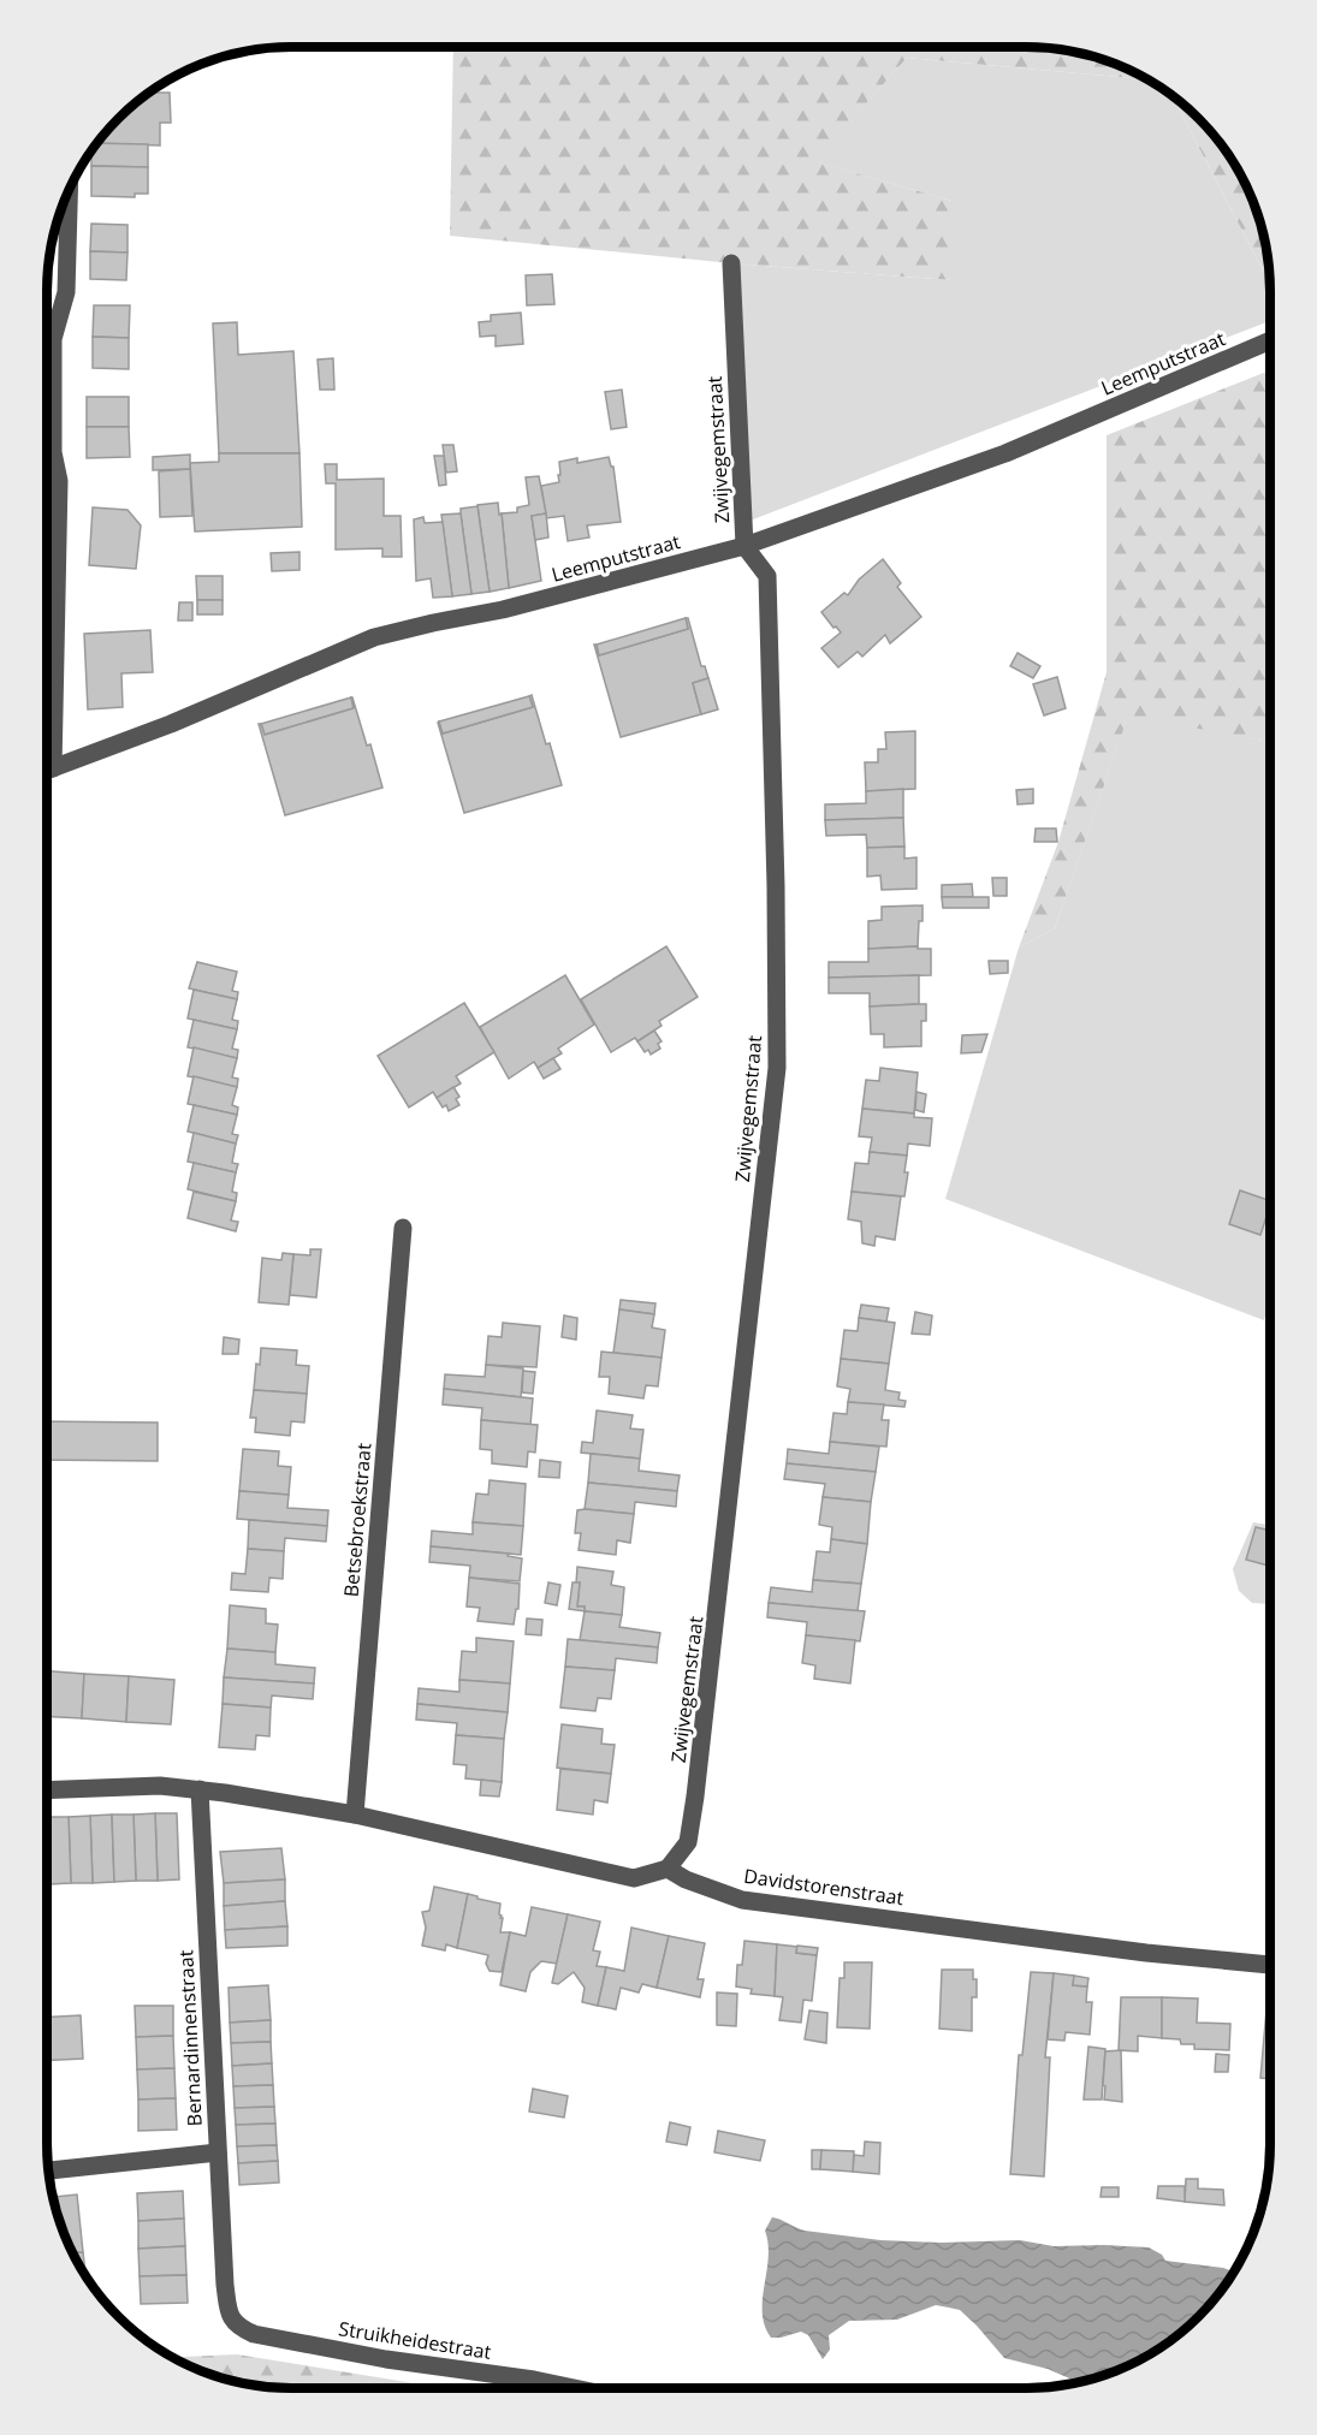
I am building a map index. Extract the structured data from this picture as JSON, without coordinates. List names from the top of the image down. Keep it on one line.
{"streets":{"street":["Leemputstraat","Zwijvegemstraat","Betsebroekstraat","Davidstorenstraat","Bernardinnenstraat","Struikheidestraat"]},"crossings":[["Leemputstraat","Zwijvegemstraat"],["Zwijvegemstraat","Davidstorenstraat"],["Bernardinnenstraat","Struikheidestraat"]]}
